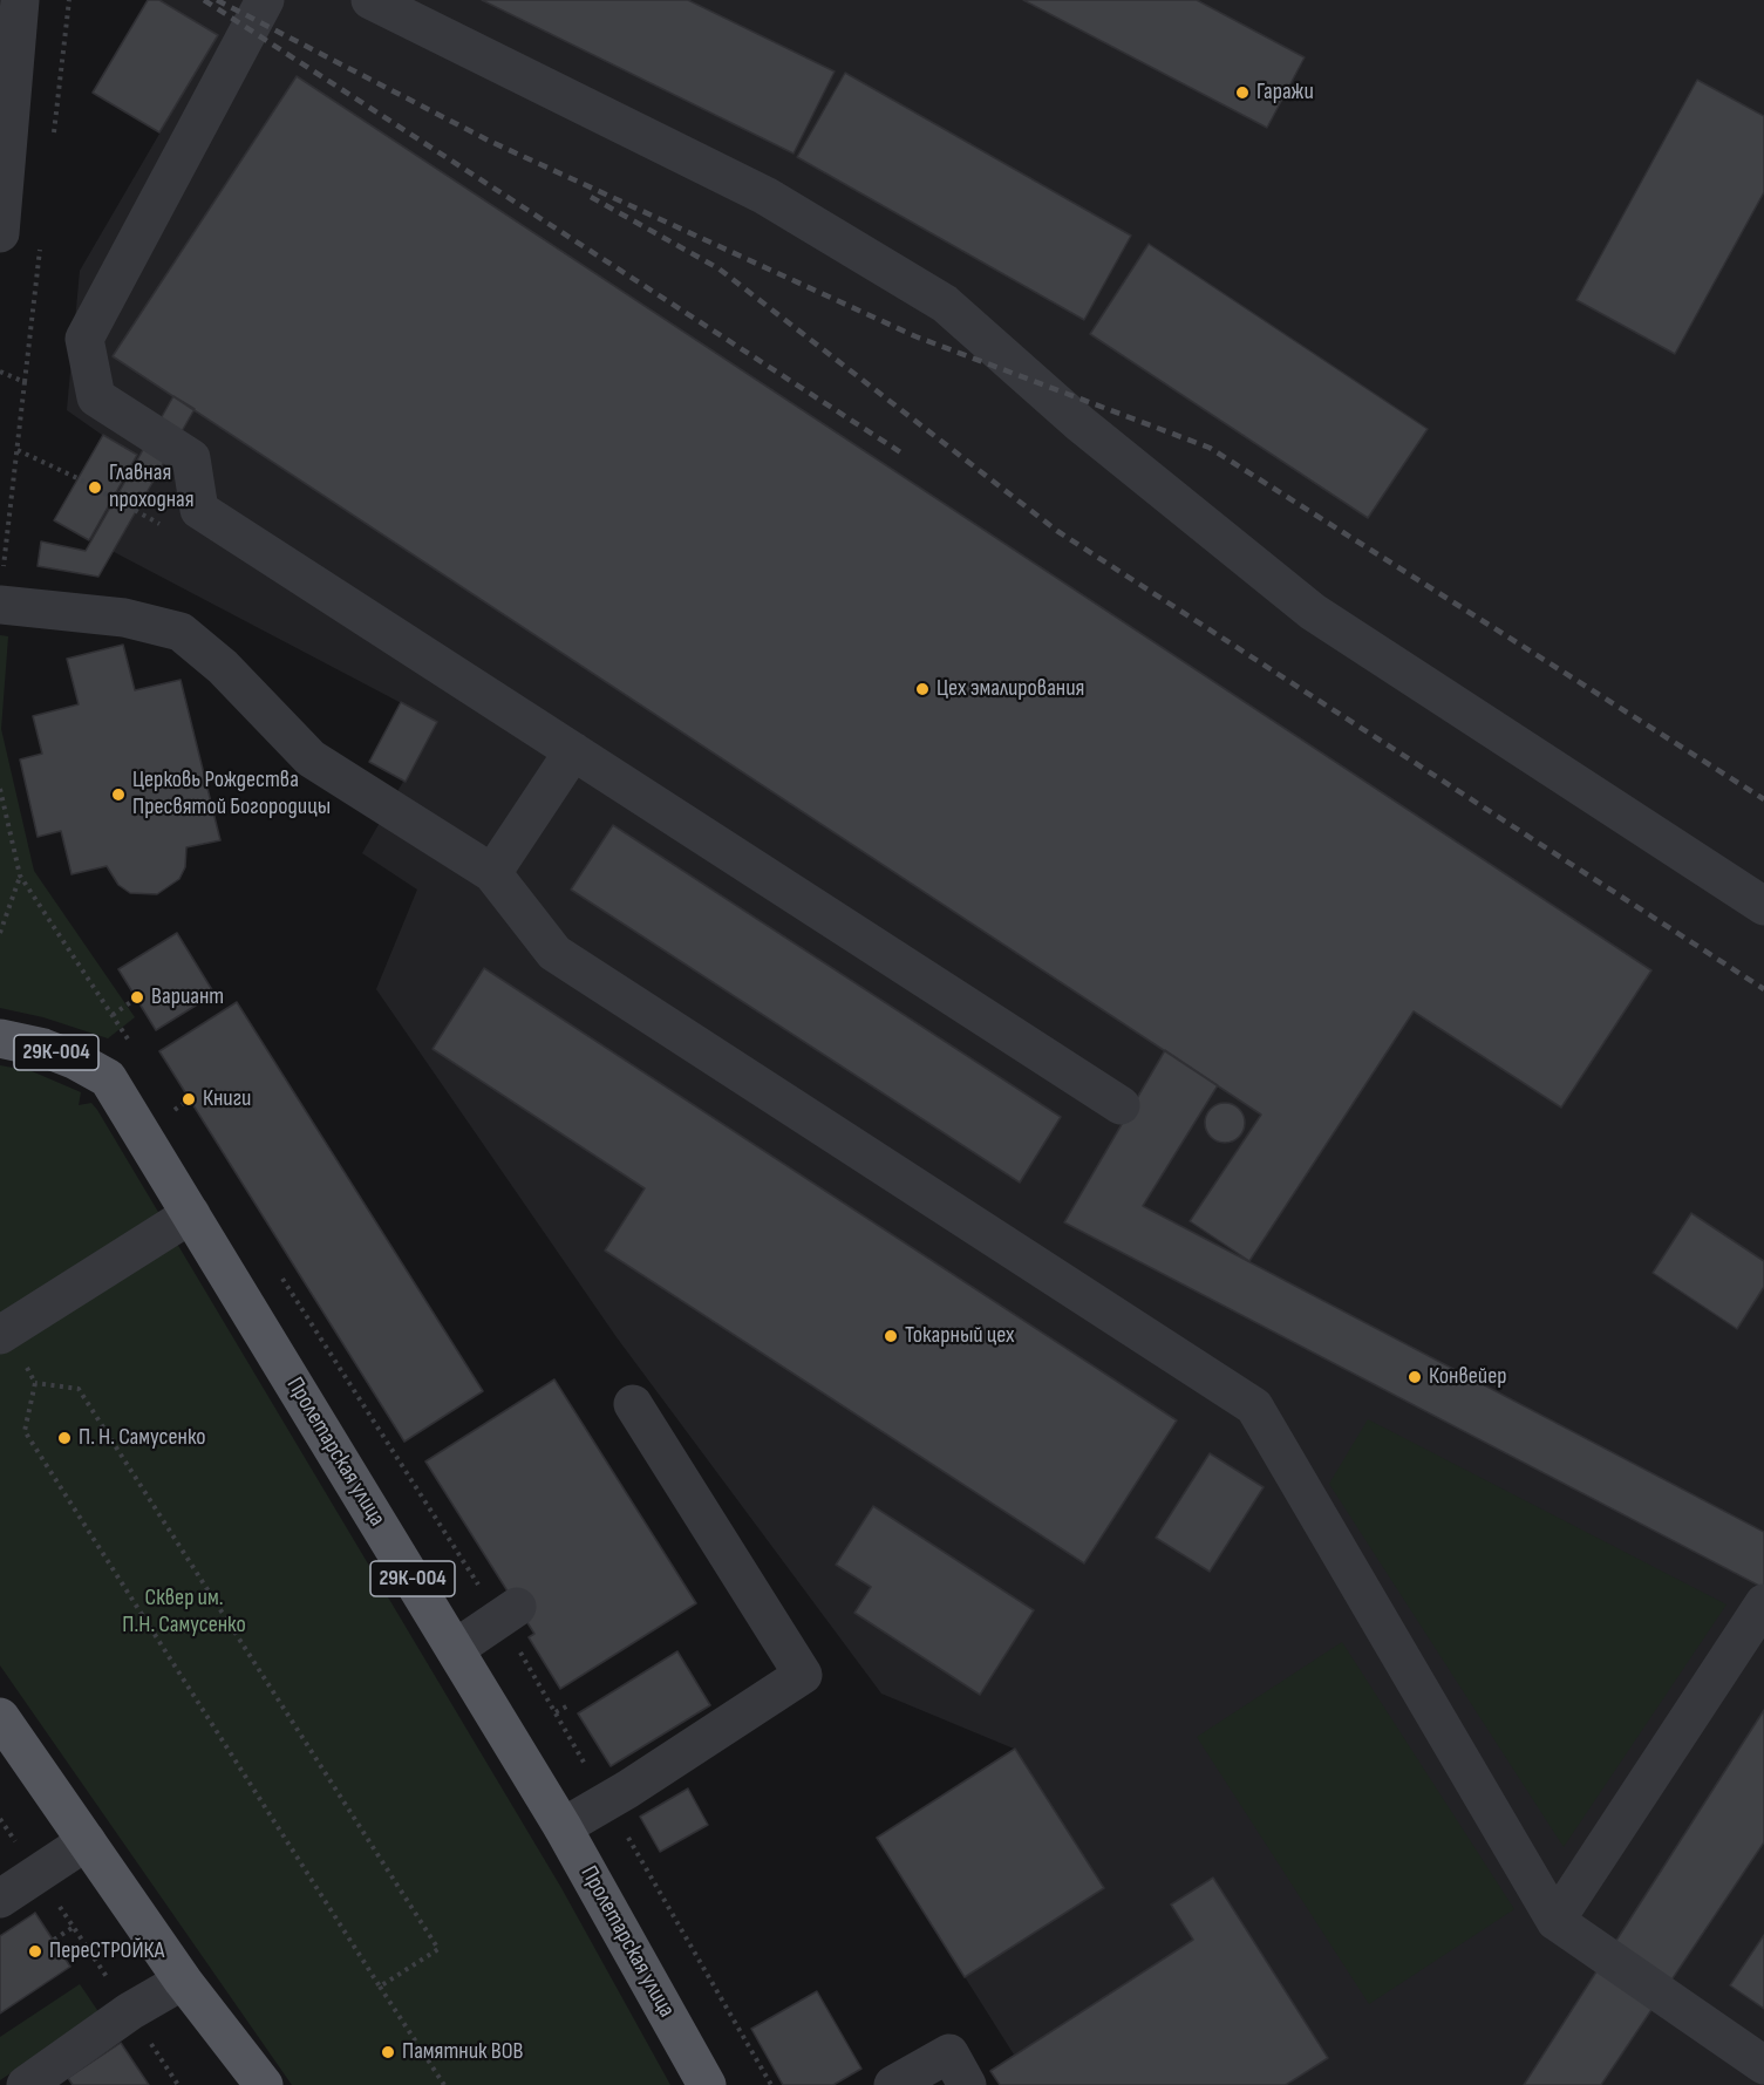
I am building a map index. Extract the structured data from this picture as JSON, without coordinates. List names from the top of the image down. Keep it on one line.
{"streets":{"main road":["29К-004","Пролетарская улица"]},"parks":["Сквер им. П.Н. Самусенко"],"places":["Гаражи","Главная проходная","Цех эмалирования","Церковь Рождества Пресвятой Богородицы","Вариант","Книги","Токарный цех","Конвейер","П. Н. Самусенко","ПереСТРОЙКА","Памятник ВОВ"]}
